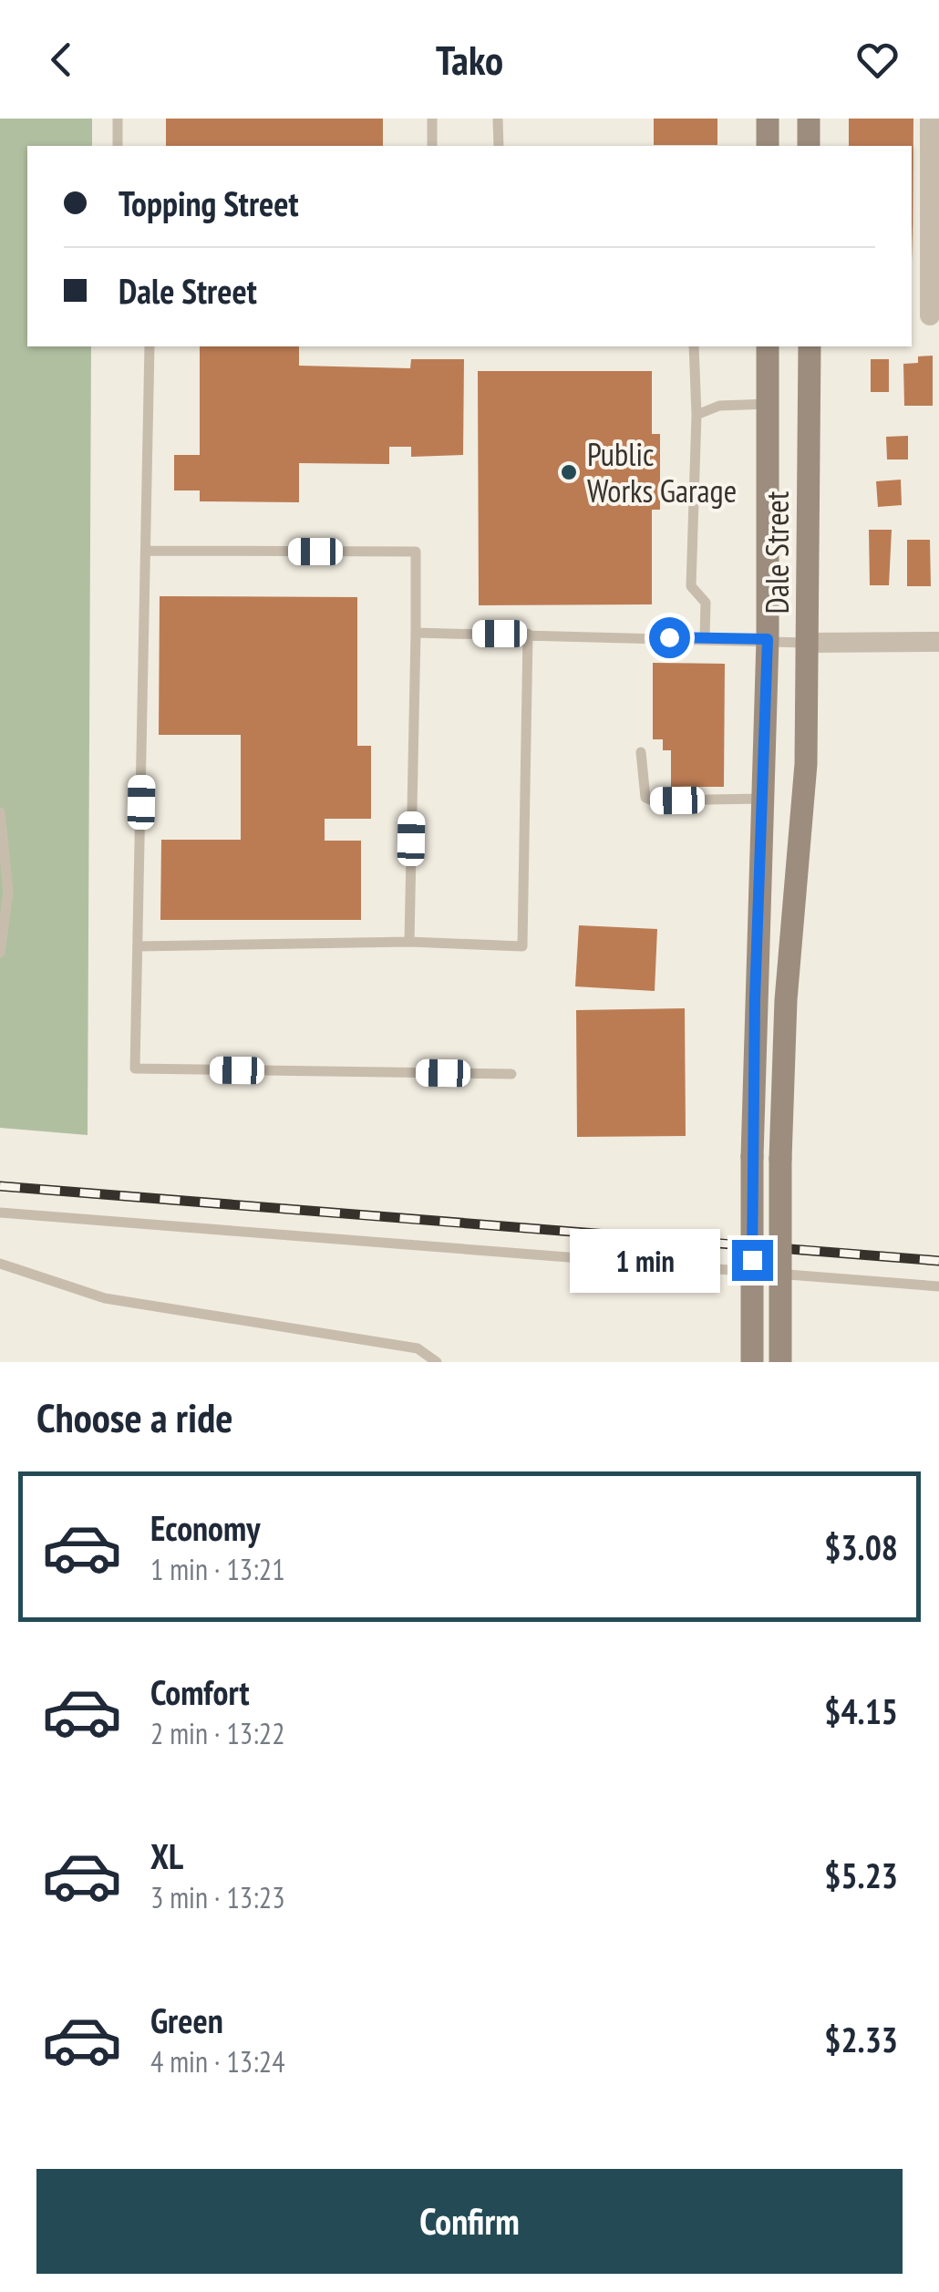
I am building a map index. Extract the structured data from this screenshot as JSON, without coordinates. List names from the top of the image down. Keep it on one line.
{"streets":{"main road":["Dale Street"]},"places":["Public Works Garage"],"page":{"header":"Tako","banner":["Topping Street","Dale Street"],"bubble":"1 min","heading":"Choose a ride","list":[{"name":"Economy","note":"1 min · 13:21","value":"$3.08"},{"name":"Comfort","note":"2 min · 13:22","value":"$4.15"},{"name":"XL","note":"3 min · 13:23","value":"$5.23"},{"name":"Green","note":"4 min · 13:24","value":"$2.33"}],"buttons":"Confirm"}}
